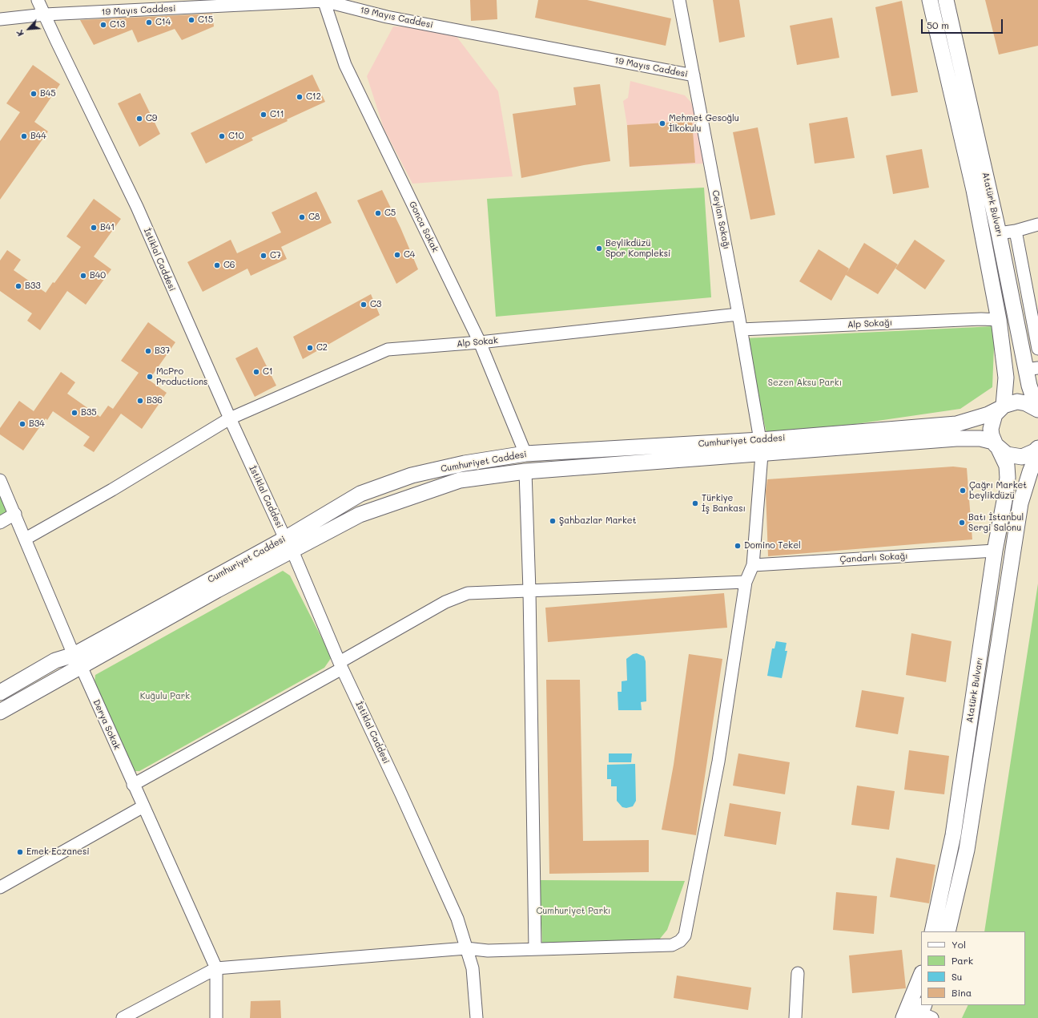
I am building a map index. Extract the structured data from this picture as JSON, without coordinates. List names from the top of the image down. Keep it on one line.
{"streets":{"main road":["Atatürk Bulvarı","Cumhuriyet Caddesi"],"street":["19 Mayıs Caddesi","Ceylan Sokağı","Gonca Sokak","İstiklal Caddesi","Alp Sokağı","Alp Sokak","Çandarlı Sokağı","Derya Sokak"]},"crossings":[["19 Mayıs Caddesi","Ceylan Sokağı"],["19 Mayıs Caddesi","Gonca Sokak"],["19 Mayıs Caddesi","İstiklal Caddesi"],["Atatürk Bulvarı","Alp Sokağı"],["Atatürk Bulvarı","Cumhuriyet Caddesi"],["Atatürk Bulvarı","Çandarlı Sokağı"],["Ceylan Sokağı","İstiklal Caddesi"],["Ceylan Sokağı","Alp Sokağı"],["Ceylan Sokağı","Alp Sokak"],["Ceylan Sokağı","Cumhuriyet Caddesi"],["Ceylan Sokağı","Çandarlı Sokağı"],["Ceylan Sokağı","Derya Sokak"],["Gonca Sokak","Alp Sokak"],["Gonca Sokak","Cumhuriyet Caddesi"],["İstiklal Caddesi","Alp Sokak"],["İstiklal Caddesi","Cumhuriyet Caddesi"],["Alp Sokak","Derya Sokak"],["Cumhuriyet Caddesi","Derya Sokak"]],"parks":["Sezen Aksu Parkı","Kuğulu Park","Cumhuriyet Parkı"],"places":["C15","C14","C13","B45","C12","C11","C9","Mehmet Gesoğlu İlkokulu","B44","C10","C5","C8","B41","Beylikdüzü Spor Kompleksi","C4","C7","C6","B40","B33","C3","C2","B37","C1","McPro Productions","B36","B35","B34","Çağrı Market beylikdüzü","Türkiye İş Bankası","Şahbazlar Market","Batı İstanbul Sergi Salonu","Domino Tekel","Emek Eczanesi"],"legend":["Yol","Park","Su","Bina"],"scale_bar":"50 m","north":"bottom left"}
